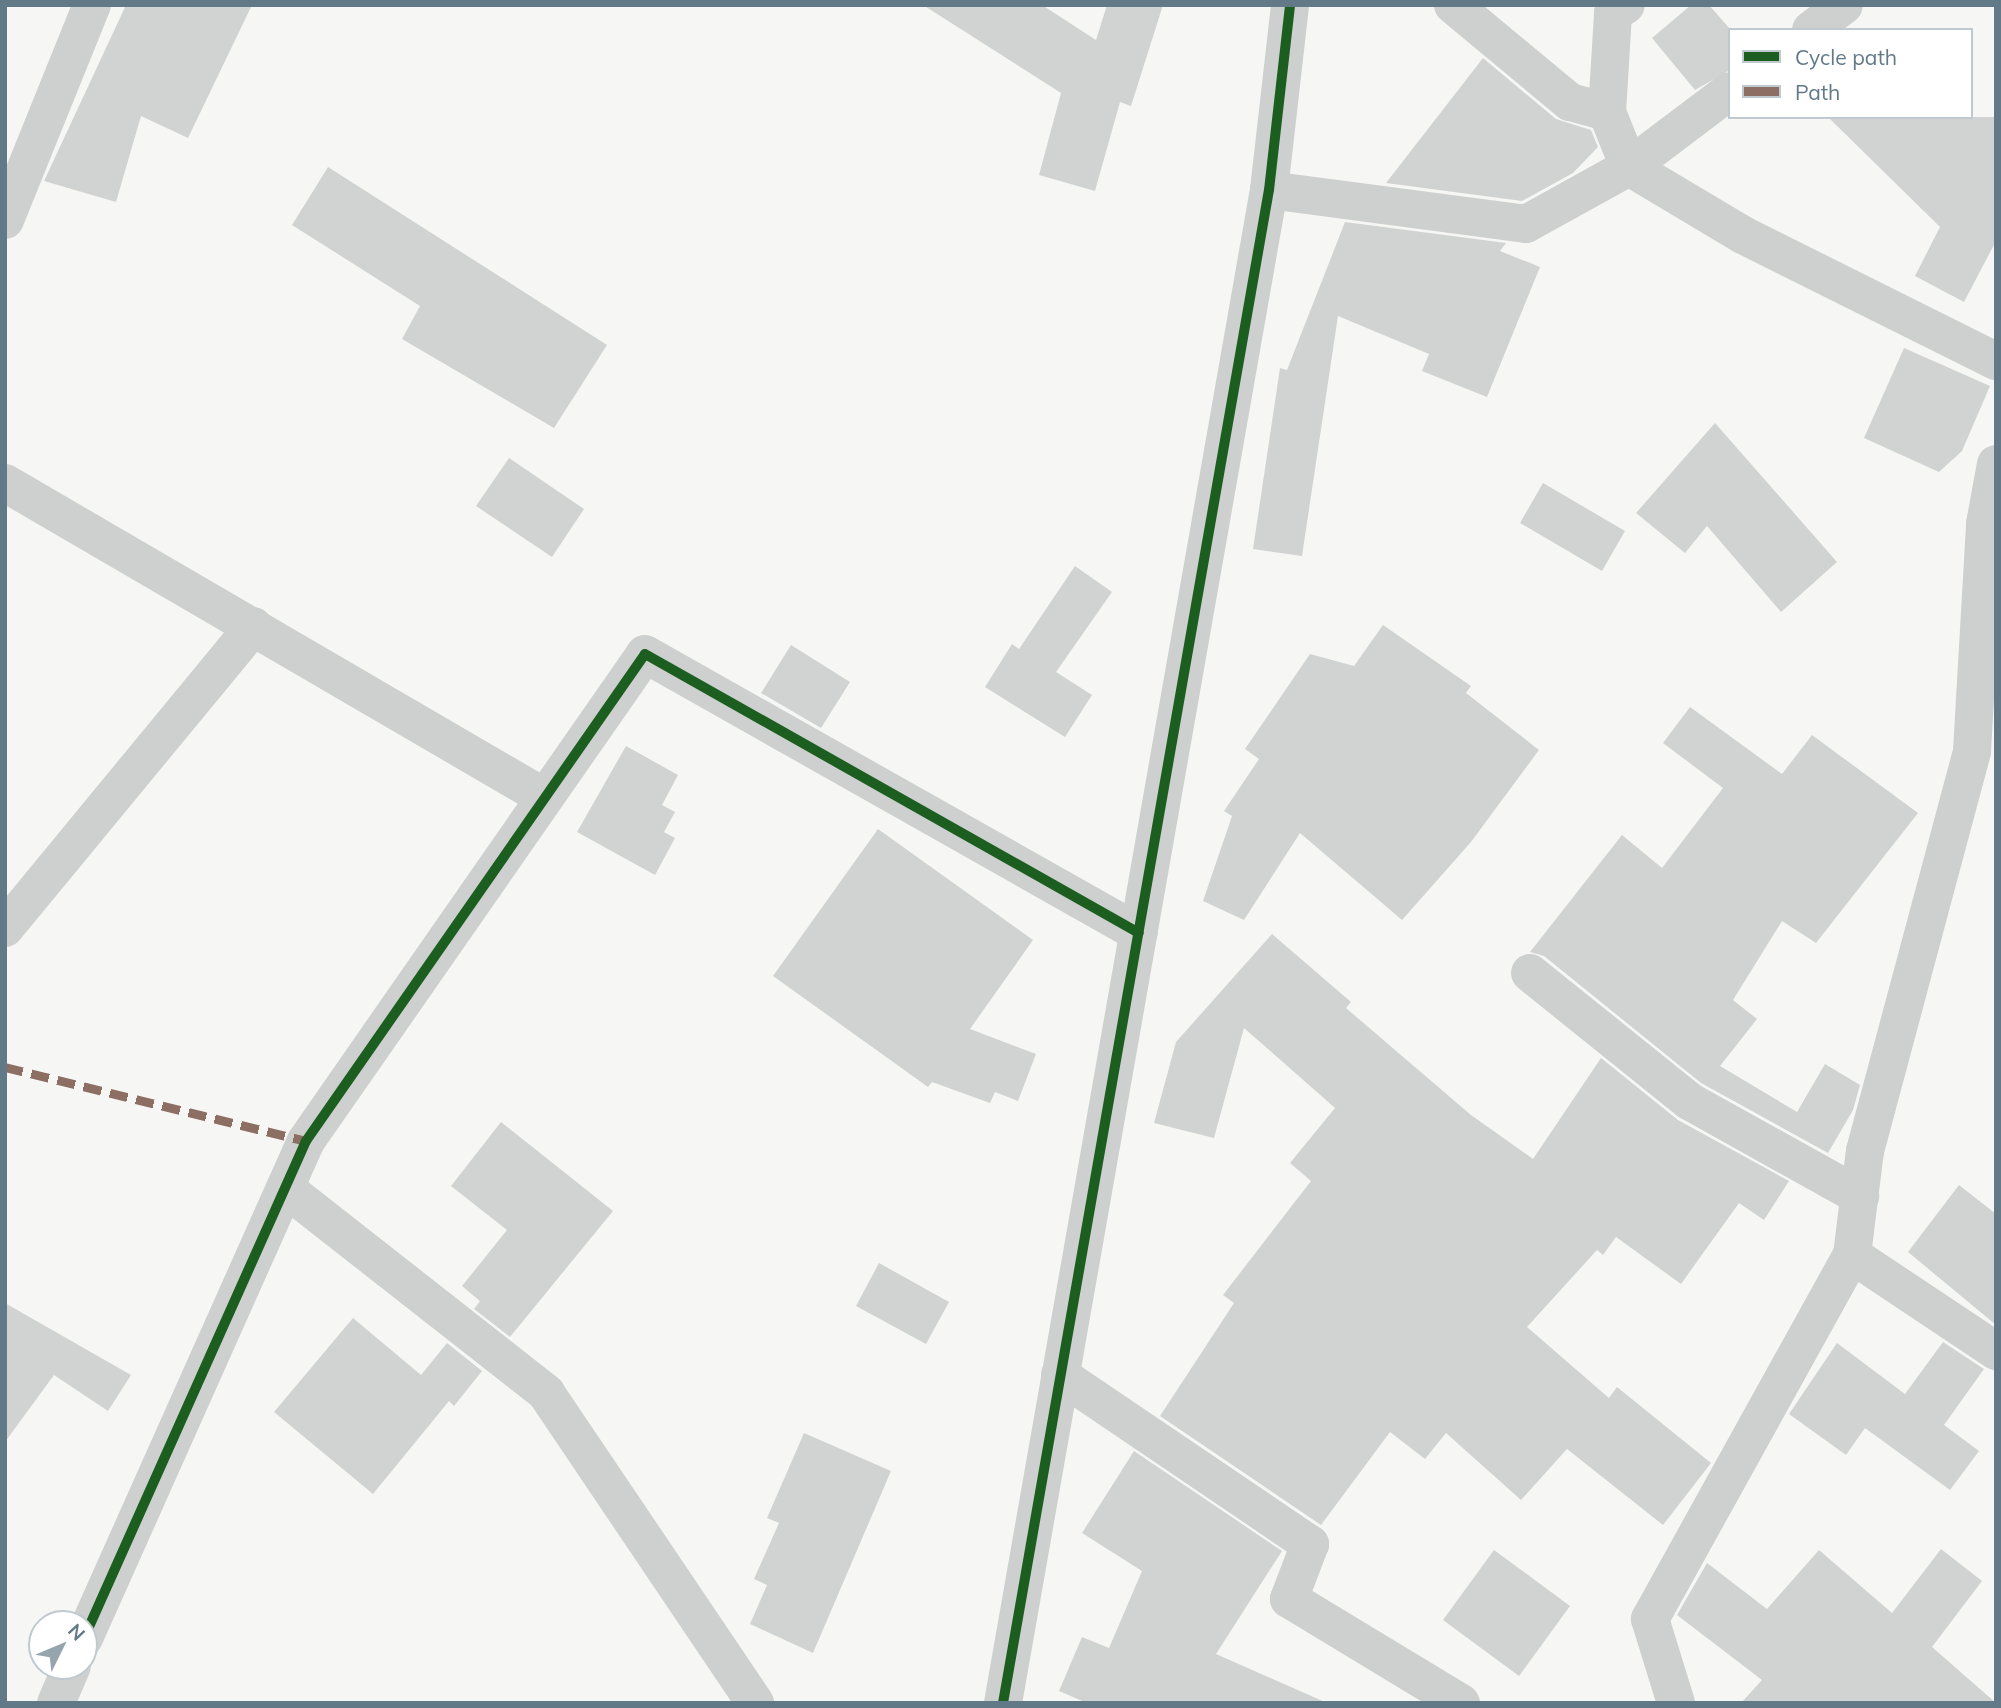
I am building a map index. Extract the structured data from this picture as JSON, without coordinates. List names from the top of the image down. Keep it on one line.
{"legend":["Cycle path","Path"],"north":"top right"}
